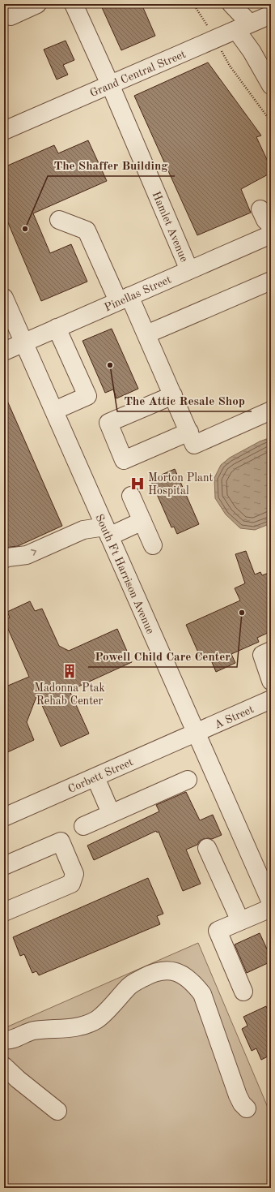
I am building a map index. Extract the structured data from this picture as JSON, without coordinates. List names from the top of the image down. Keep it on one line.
{"streets":{"street":["Grand Central Street","Hamlet Avenue","Pinellas Street","South Ft Harrison Avenue","A Street","Corbett Street"]},"crossings":[["Grand Central Street","Hamlet Avenue"],["Hamlet Avenue","Pinellas Street"],["Pinellas Street","South Ft Harrison Avenue"],["South Ft Harrison Avenue","A Street"],["South Ft Harrison Avenue","Corbett Street"],["A Street","Corbett Street"]],"places":{"other":["The Shaffer Building","The Attic Resale Shop","Powell Child Care Center"],"hospital":["Morton Plant Hospital"],"building":["Madonna Ptak Rehab Center"]}}
